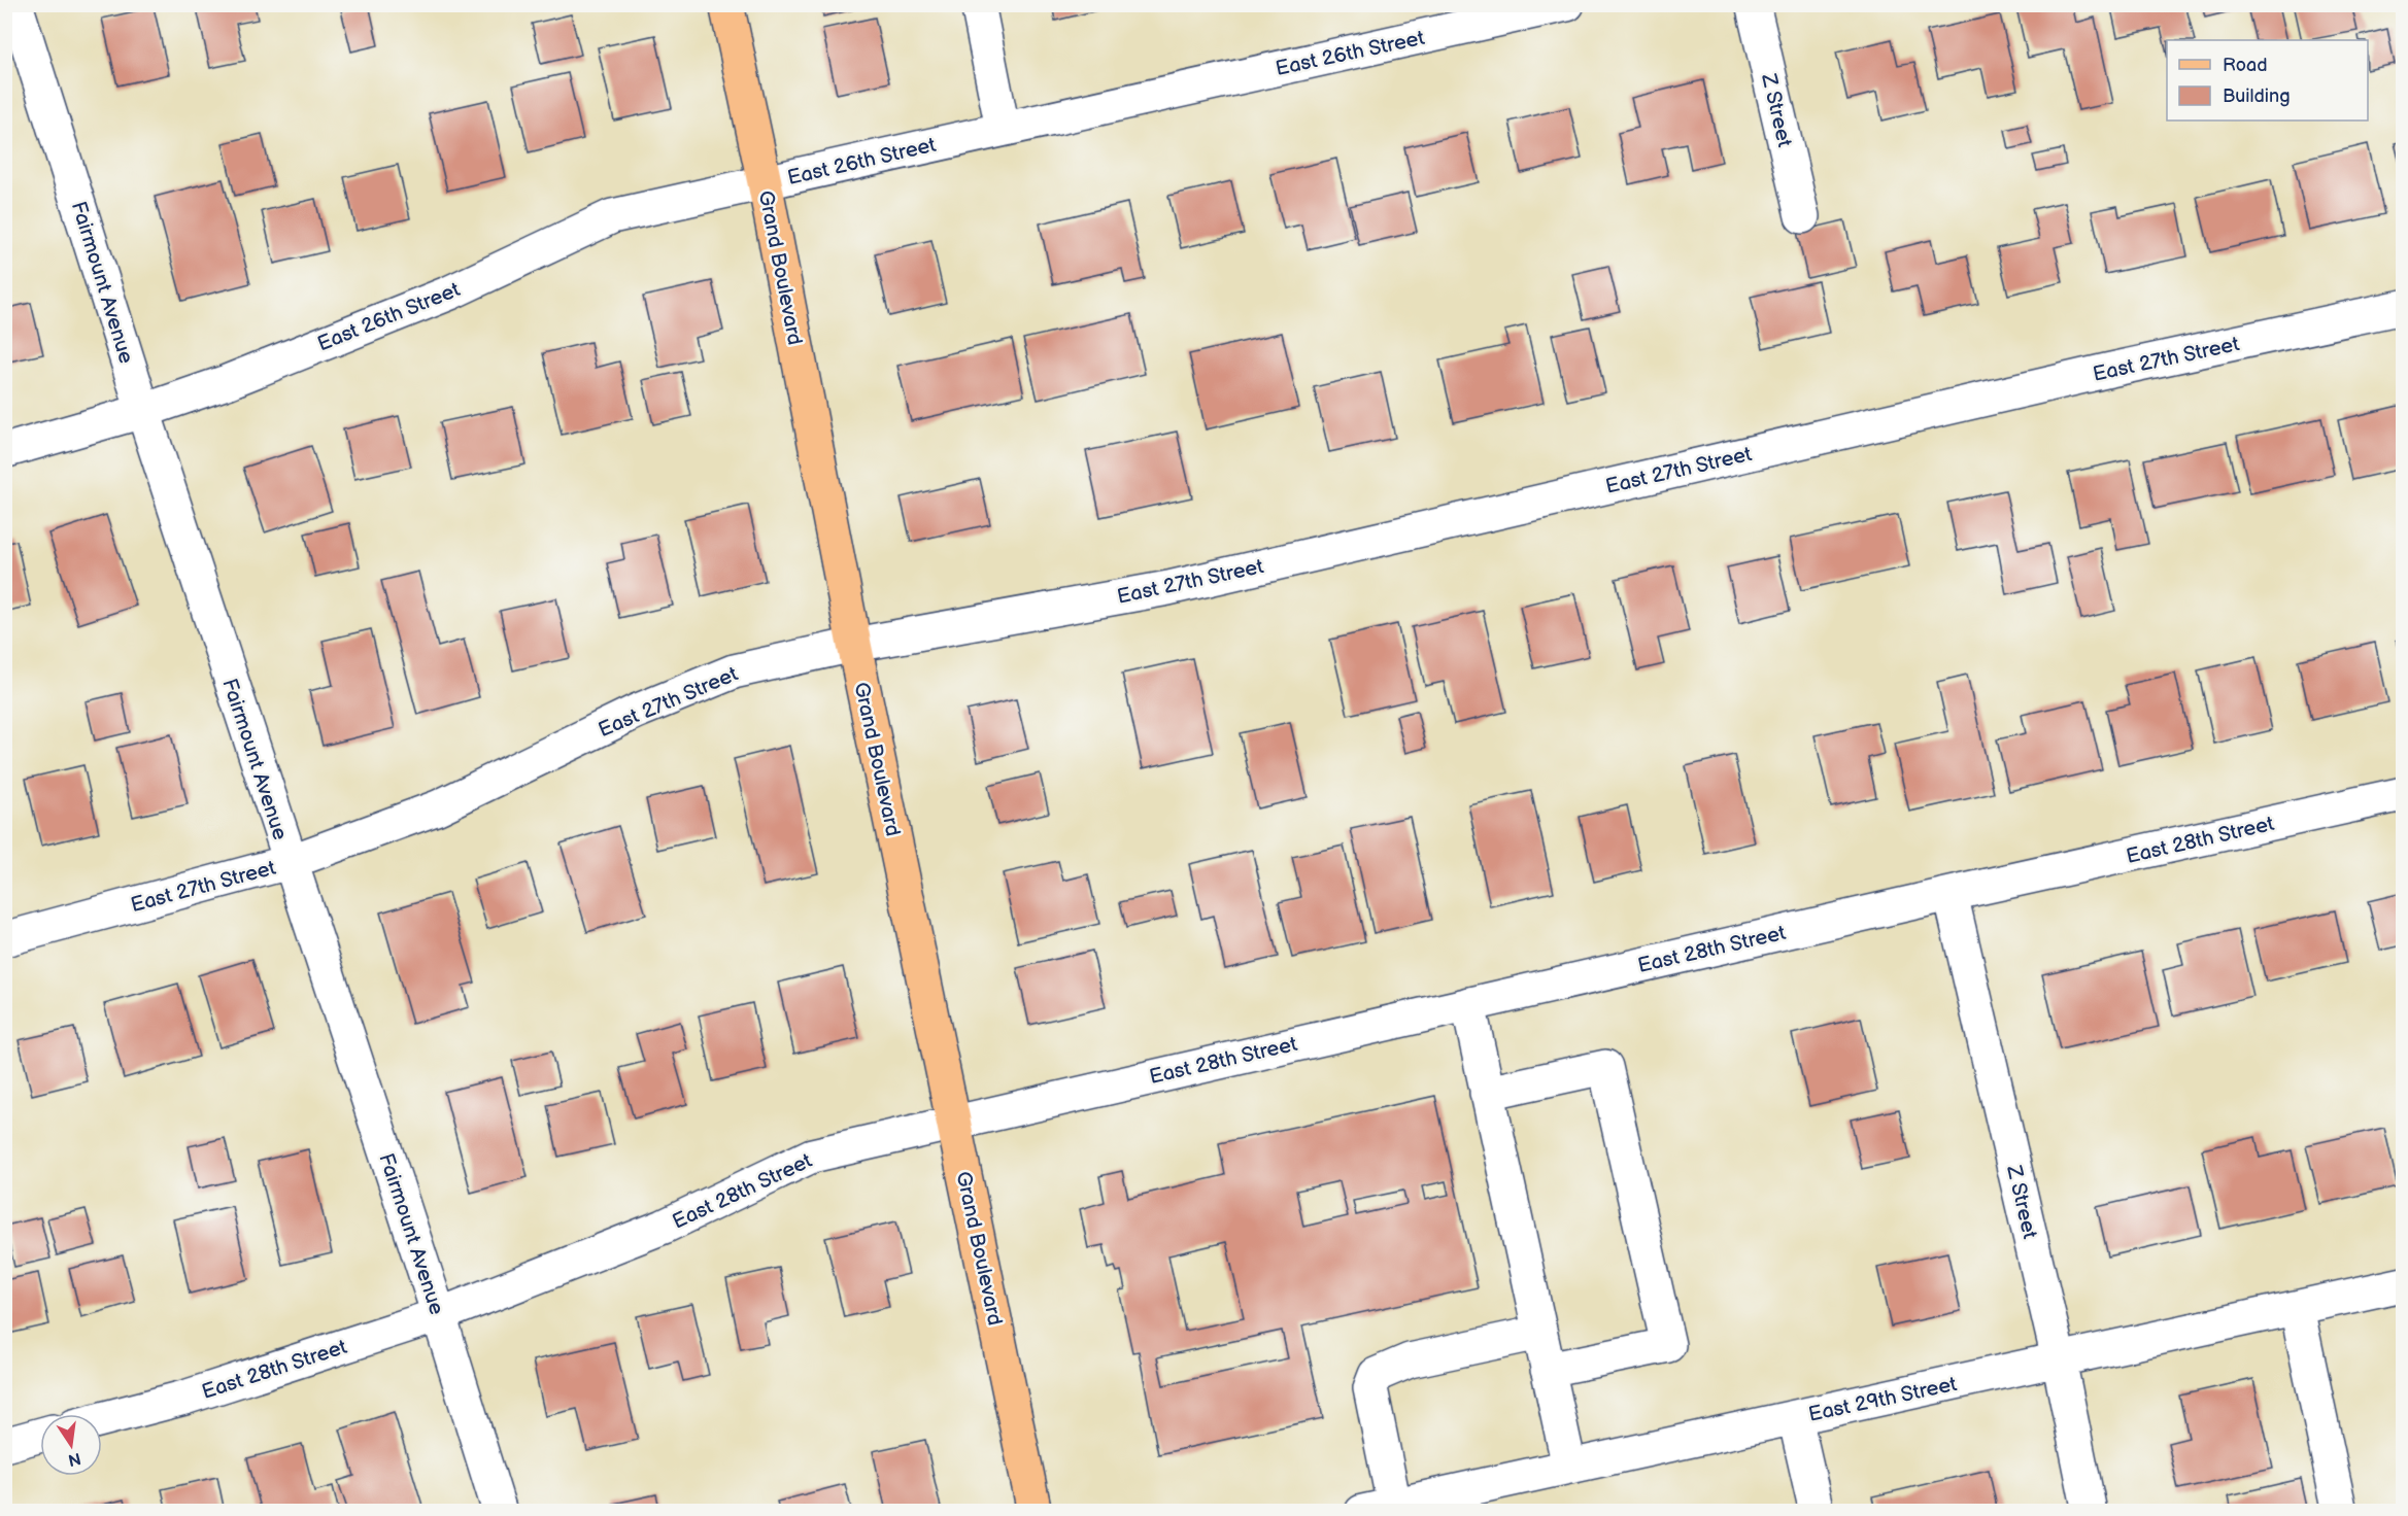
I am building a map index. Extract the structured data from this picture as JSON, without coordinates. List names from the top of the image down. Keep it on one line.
{"streets":{"main road":["Grand Boulevard"],"street":["East 26th Street","Z Street","Fairmount Avenue","East 27th Street","East 28th Street","East 29th Street"]},"crossings":[["East 26th Street","Grand Boulevard"],["East 26th Street","Fairmount Avenue"],["Z Street","East 28th Street"],["Z Street","East 29th Street"],["Grand Boulevard","East 27th Street"],["Grand Boulevard","East 28th Street"],["Fairmount Avenue","East 27th Street"],["Fairmount Avenue","East 28th Street"]],"legend":["Road","Building"],"north":"bottom"}
